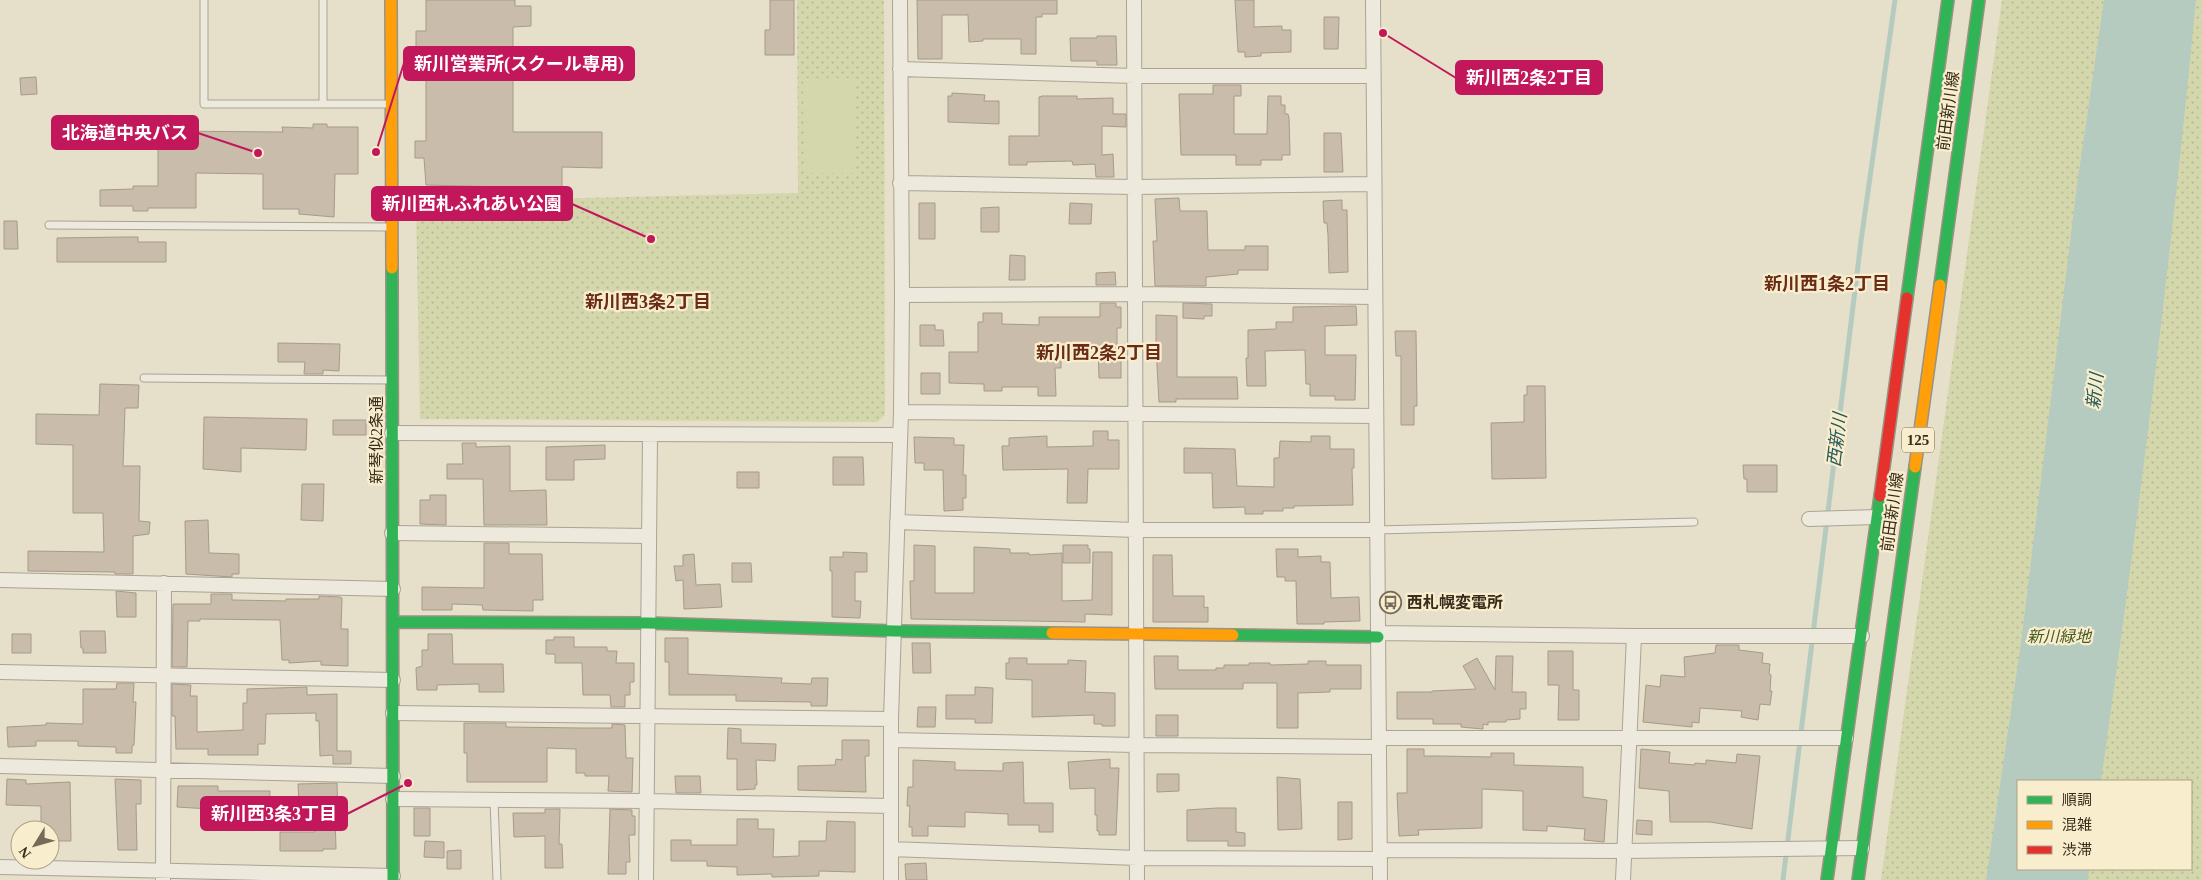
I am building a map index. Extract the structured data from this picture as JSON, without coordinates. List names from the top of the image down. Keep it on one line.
{"streets":{"street":["前田新川線","新琴似2条通","125"]},"districts":["新川西1条2丁目","新川西3条2丁目","新川西2条2丁目"],"water":["新川","西新川"],"parks":["新川緑地"],"places":{"other":["新川西2条2丁目","新川営業所(スクール専用)","北海道中央バス","新川西札ふれあい公園","新川西3条3丁目"],"bus stop":["西札幌変電所"]},"legend":["順調","混雑","渋滞"],"north":"bottom left"}
